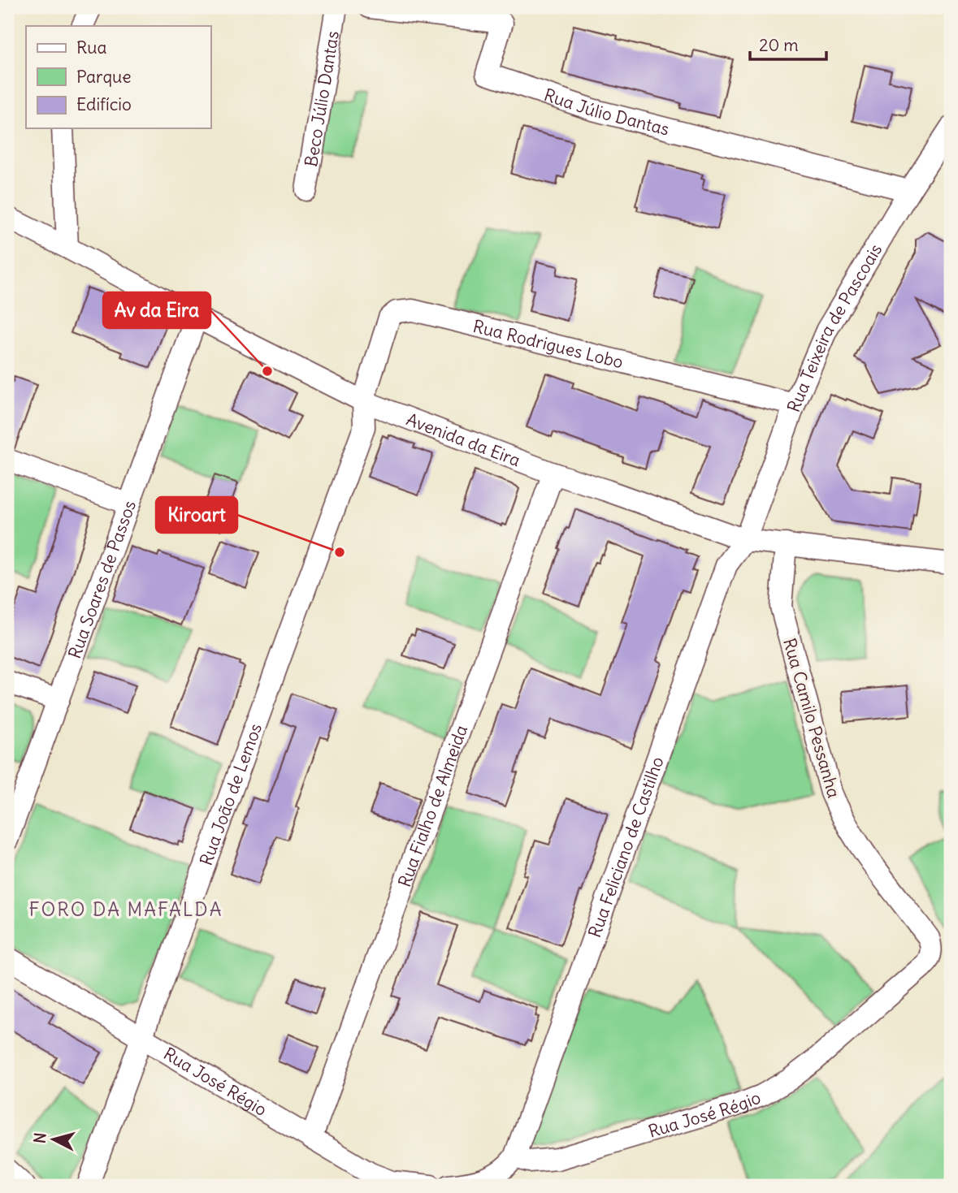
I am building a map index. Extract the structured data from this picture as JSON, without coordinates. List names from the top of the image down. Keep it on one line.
{"streets":{"street":["Beco Júlio Dantas","Rua Júlio Dantas","Rua Teixeira de Pascoais","Rua Rodrigues Lobo","Avenida da Eira","Rua Soares de Passos","Rua Camilo Pessanha","Rua João de Lemos","Rua Fialho de Almeida","Rua Feliciano de Castilho","Rua José Régio"]},"crossings":[["Rua Júlio Dantas","Rua Teixeira de Pascoais"],["Rua Teixeira de Pascoais","Rua Rodrigues Lobo"],["Rua Teixeira de Pascoais","Avenida da Eira"],["Rua Teixeira de Pascoais","Rua Feliciano de Castilho"],["Rua Rodrigues Lobo","Avenida da Eira"],["Rua Rodrigues Lobo","Rua João de Lemos"],["Avenida da Eira","Rua Soares de Passos"],["Avenida da Eira","Rua Camilo Pessanha"],["Avenida da Eira","Rua João de Lemos"],["Avenida da Eira","Rua Fialho de Almeida"],["Avenida da Eira","Rua Feliciano de Castilho"],["Rua Camilo Pessanha","Rua José Régio"],["Rua João de Lemos","Rua José Régio"],["Rua Fialho de Almeida","Rua José Régio"],["Rua Feliciano de Castilho","Rua José Régio"]],"districts":["FORO DA MAFALDA"],"places":["Av da Eira","Kiroart"],"legend":["Rua","Parque","Edifício"],"scale_bar":"20 m","north":"left"}
